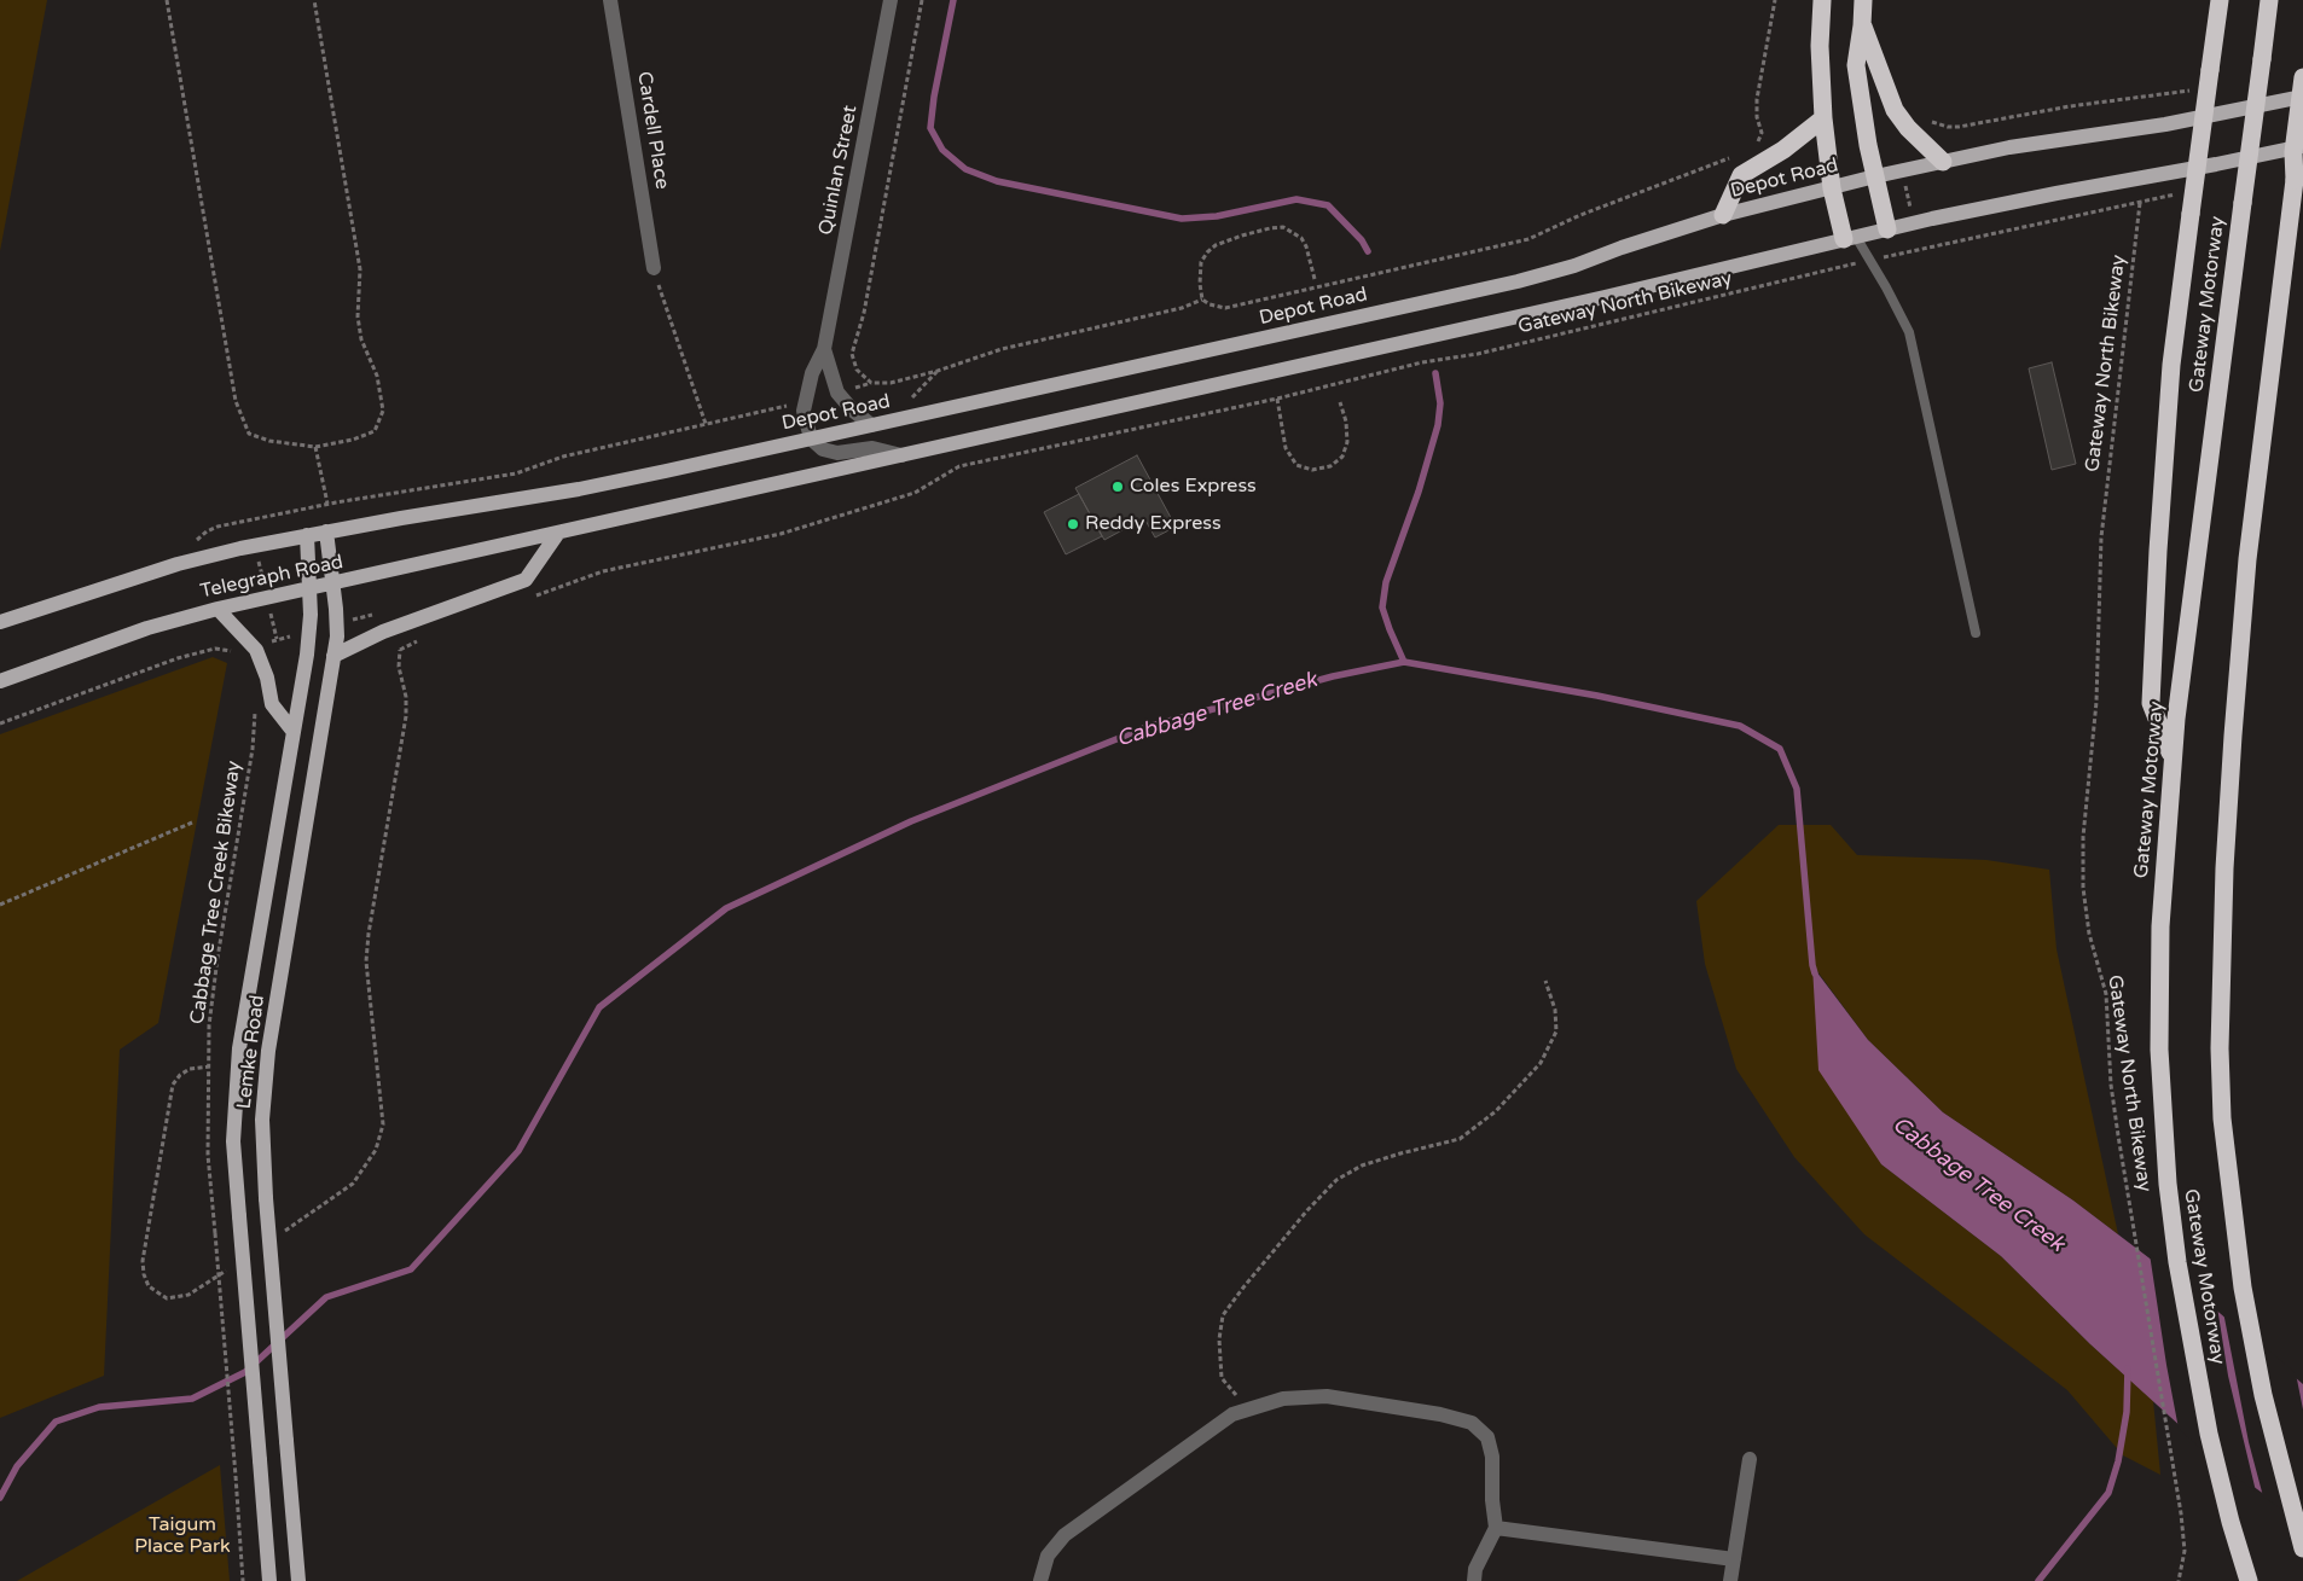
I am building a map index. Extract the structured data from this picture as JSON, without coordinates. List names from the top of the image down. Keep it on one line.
{"streets":{"highway":["Gateway Motorway"],"main road":["Depot Road","Telegraph Road","Lemke Road"],"street":["Cardell Place","Quinlan Street"],"path":["Gateway North Bikeway","Cabbage Tree Creek Bikeway"]},"crossings":[["Quinlan Street","Depot Road"],["Depot Road","Telegraph Road"],["Depot Road","Lemke Road"],["Telegraph Road","Lemke Road"]],"water":["Cabbage Tree Creek"],"parks":["Taigum Place Park"],"places":["Coles Express","Reddy Express"]}
